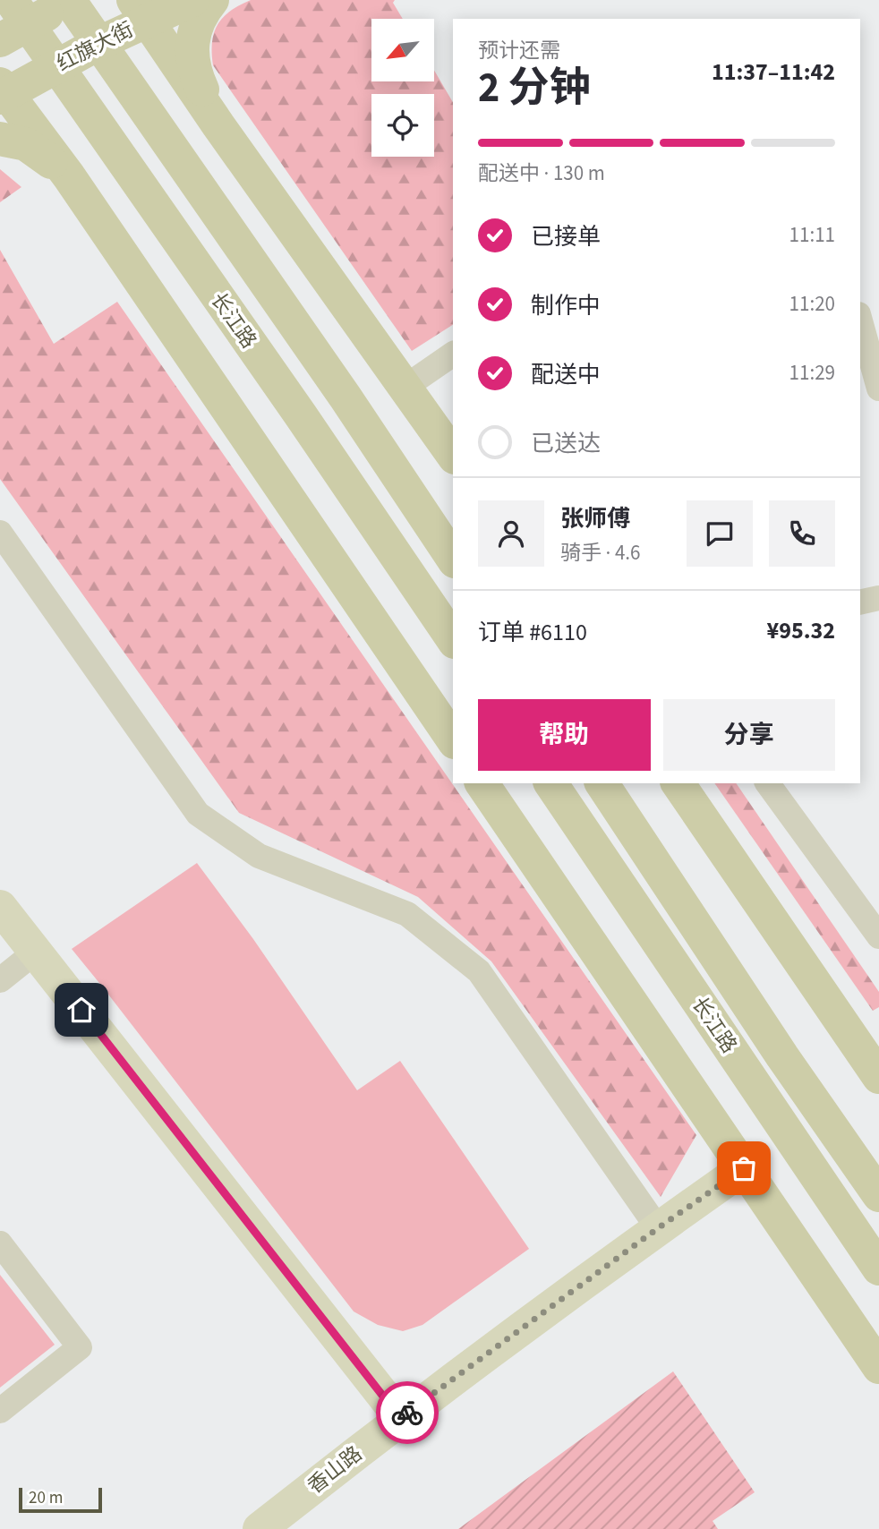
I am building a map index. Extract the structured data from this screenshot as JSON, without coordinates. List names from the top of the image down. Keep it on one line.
{"streets":{"main road":["红旗大街","长江路"],"street":["香山路"]},"crossings":[["红旗大街","长江路"]],"scale_bar":"20 m","north":"bottom left","page":{"heading":["2 分钟","预计还需","11:37–11:42"],"panel":["张师傅","骑手 · 4.6","订单 #6110","¥95.32"],"bar":"配送中 · 130 m","list":[["已接单","11:11"],["制作中","11:20"],["配送中","11:29"],"已送达"],"buttons":["帮助","分享"],"scale":"20 m"}}
